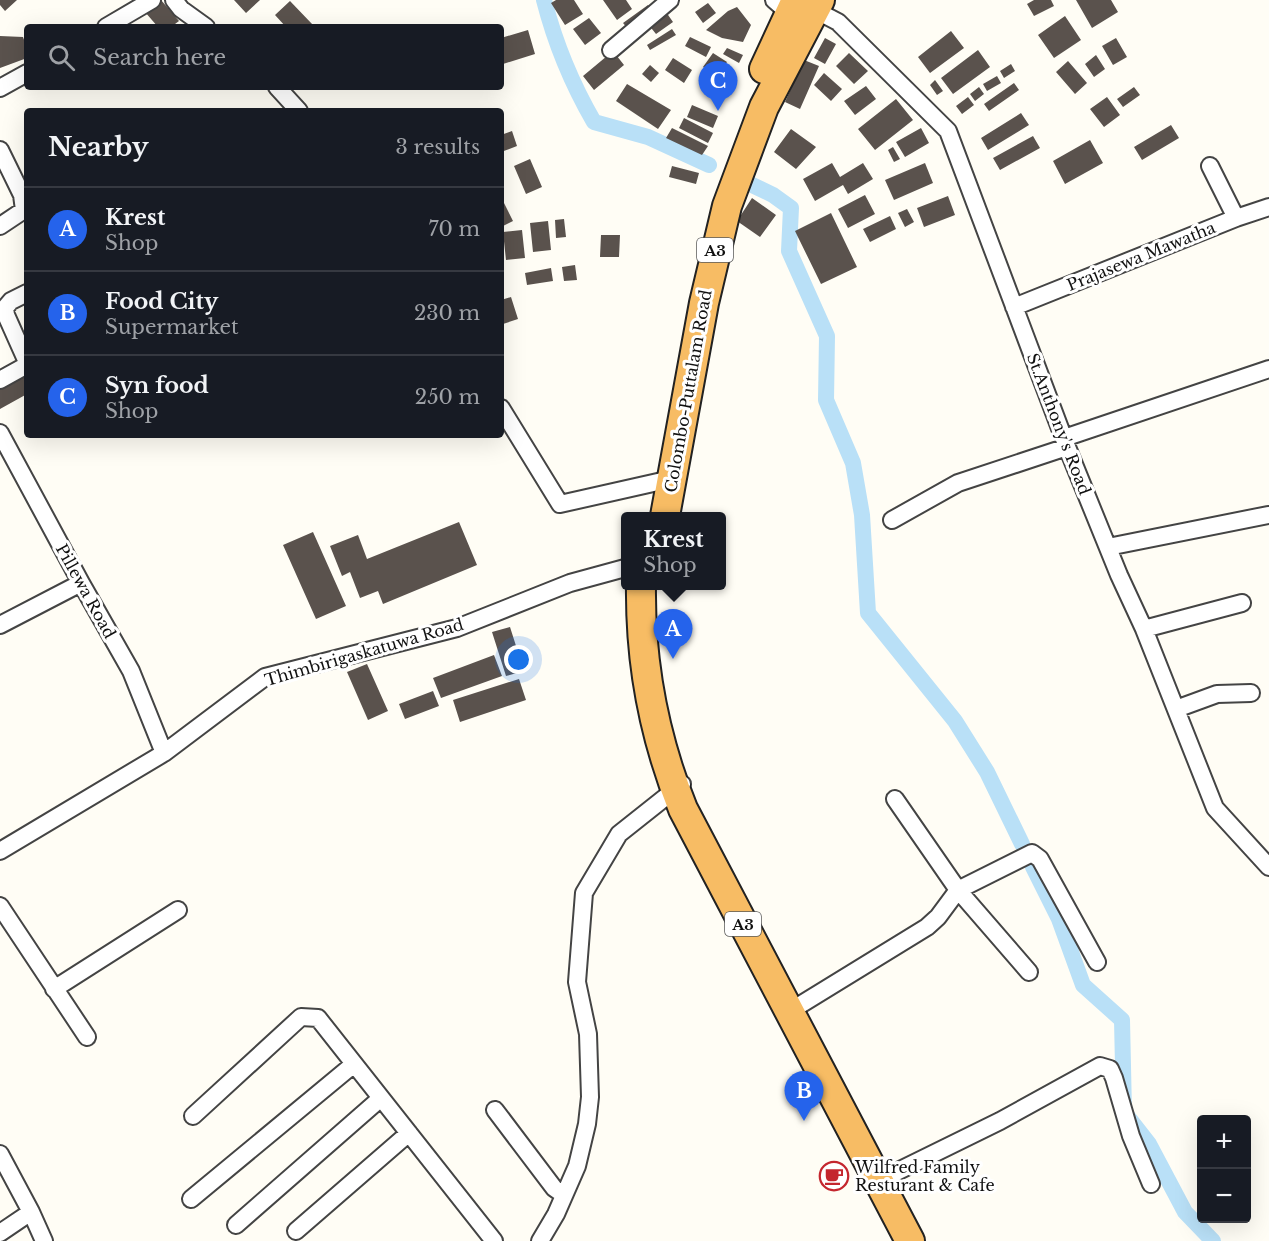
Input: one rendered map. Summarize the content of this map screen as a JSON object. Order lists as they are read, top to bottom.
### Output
{
  "streets": {
    "highway": ["A3", "Colombo-Puttalam Road"],
    "street": [
      "Prajasewa Mawatha",
      "St.Anthony's Road",
      "Pillewa Road",
      "Thimbirigaskatuwa Road"
    ]
  },
  "crossings": [
    ["Prajasewa Mawatha", "St.Anthony's Road"],
    ["Colombo-Puttalam Road", "St.Anthony's Road"],
    ["Pillewa Road", "Thimbirigaskatuwa Road"]
  ],
  "places": {
    "cafe": ["Wilfred Family Resturant & Cafe"]
  },
  "page": {
    "search": "Search here",
    "pins": ["C", "A", "B"],
    "heading": ["Nearby", "3 results"],
    "list": [
      {
        "mark": "A",
        "name": "Krest",
        "note": "Shop",
        "value": "70 m"
      },
      {
        "mark": "B",
        "name": "Food City",
        "note": "Supermarket",
        "value": "230 m"
      },
      {
        "mark": "C",
        "name": "Syn food",
        "note": "Shop",
        "value": "250 m"
      }
    ],
    "popup": ["Krest", "Shop"],
    "map_buttons": ["+", "−"]
  }
}
